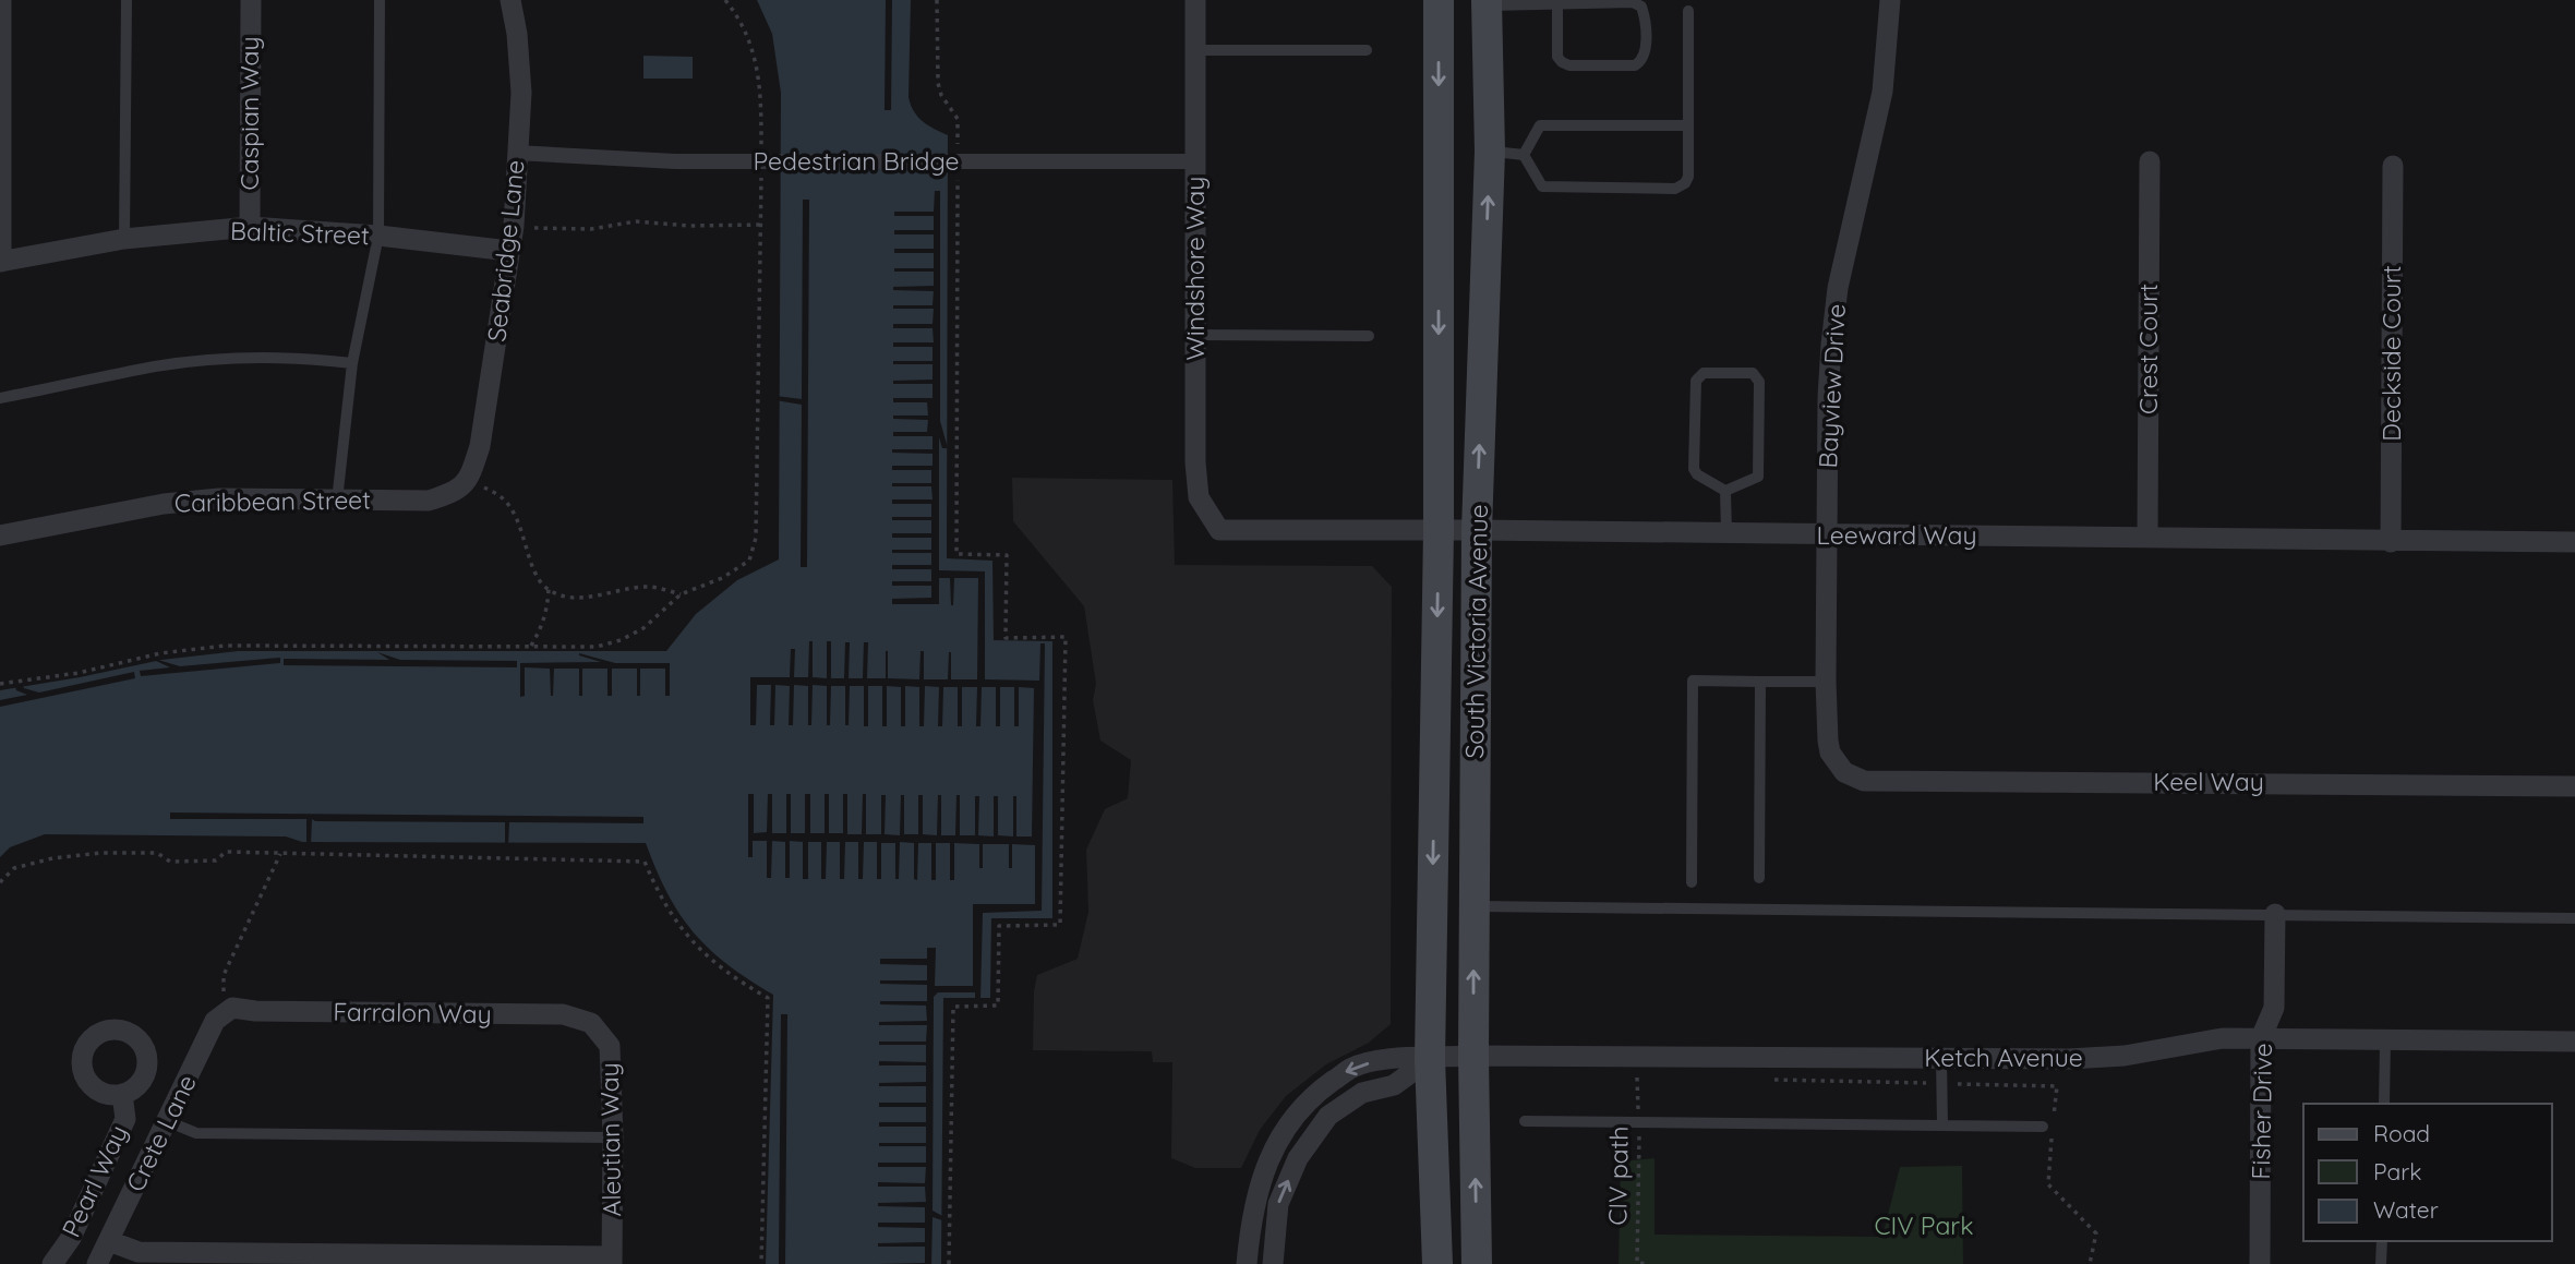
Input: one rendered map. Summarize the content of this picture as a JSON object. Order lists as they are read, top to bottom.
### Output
{
  "streets": {
    "main road": ["South Victoria Avenue"],
    "street": [
      "Caspian Way",
      "Pedestrian Bridge",
      "Baltic Street",
      "Seabridge Lane",
      "Windshore Way",
      "Crest Court",
      "Deckside Court",
      "Bayview Drive",
      "Caribbean Street",
      "Leeward Way",
      "Keel Way",
      "Farralon Way",
      "Ketch Avenue",
      "Fisher Drive",
      "Crete Lane",
      "Aleutian Way",
      "Pearl Way"
    ],
    "path": ["CIV path"]
  },
  "crossings": [
    ["Caspian Way", "Baltic Street"],
    ["Pedestrian Bridge", "Seabridge Lane"],
    ["Pedestrian Bridge", "Windshore Way"],
    ["Baltic Street", "Seabridge Lane"],
    ["Seabridge Lane", "Caribbean Street"],
    ["Windshore Way", "Leeward Way"],
    ["Crest Court", "Leeward Way"],
    ["Deckside Court", "Leeward Way"],
    ["Bayview Drive", "Leeward Way"],
    ["Bayview Drive", "Keel Way"],
    ["Leeward Way", "South Victoria Avenue"],
    ["South Victoria Avenue", "Ketch Avenue"],
    ["Farralon Way", "Crete Lane"],
    ["Farralon Way", "Aleutian Way"],
    ["Ketch Avenue", "Fisher Drive"]
  ],
  "parks": ["CIV Park"],
  "legend": ["Road", "Park", "Water"]
}
